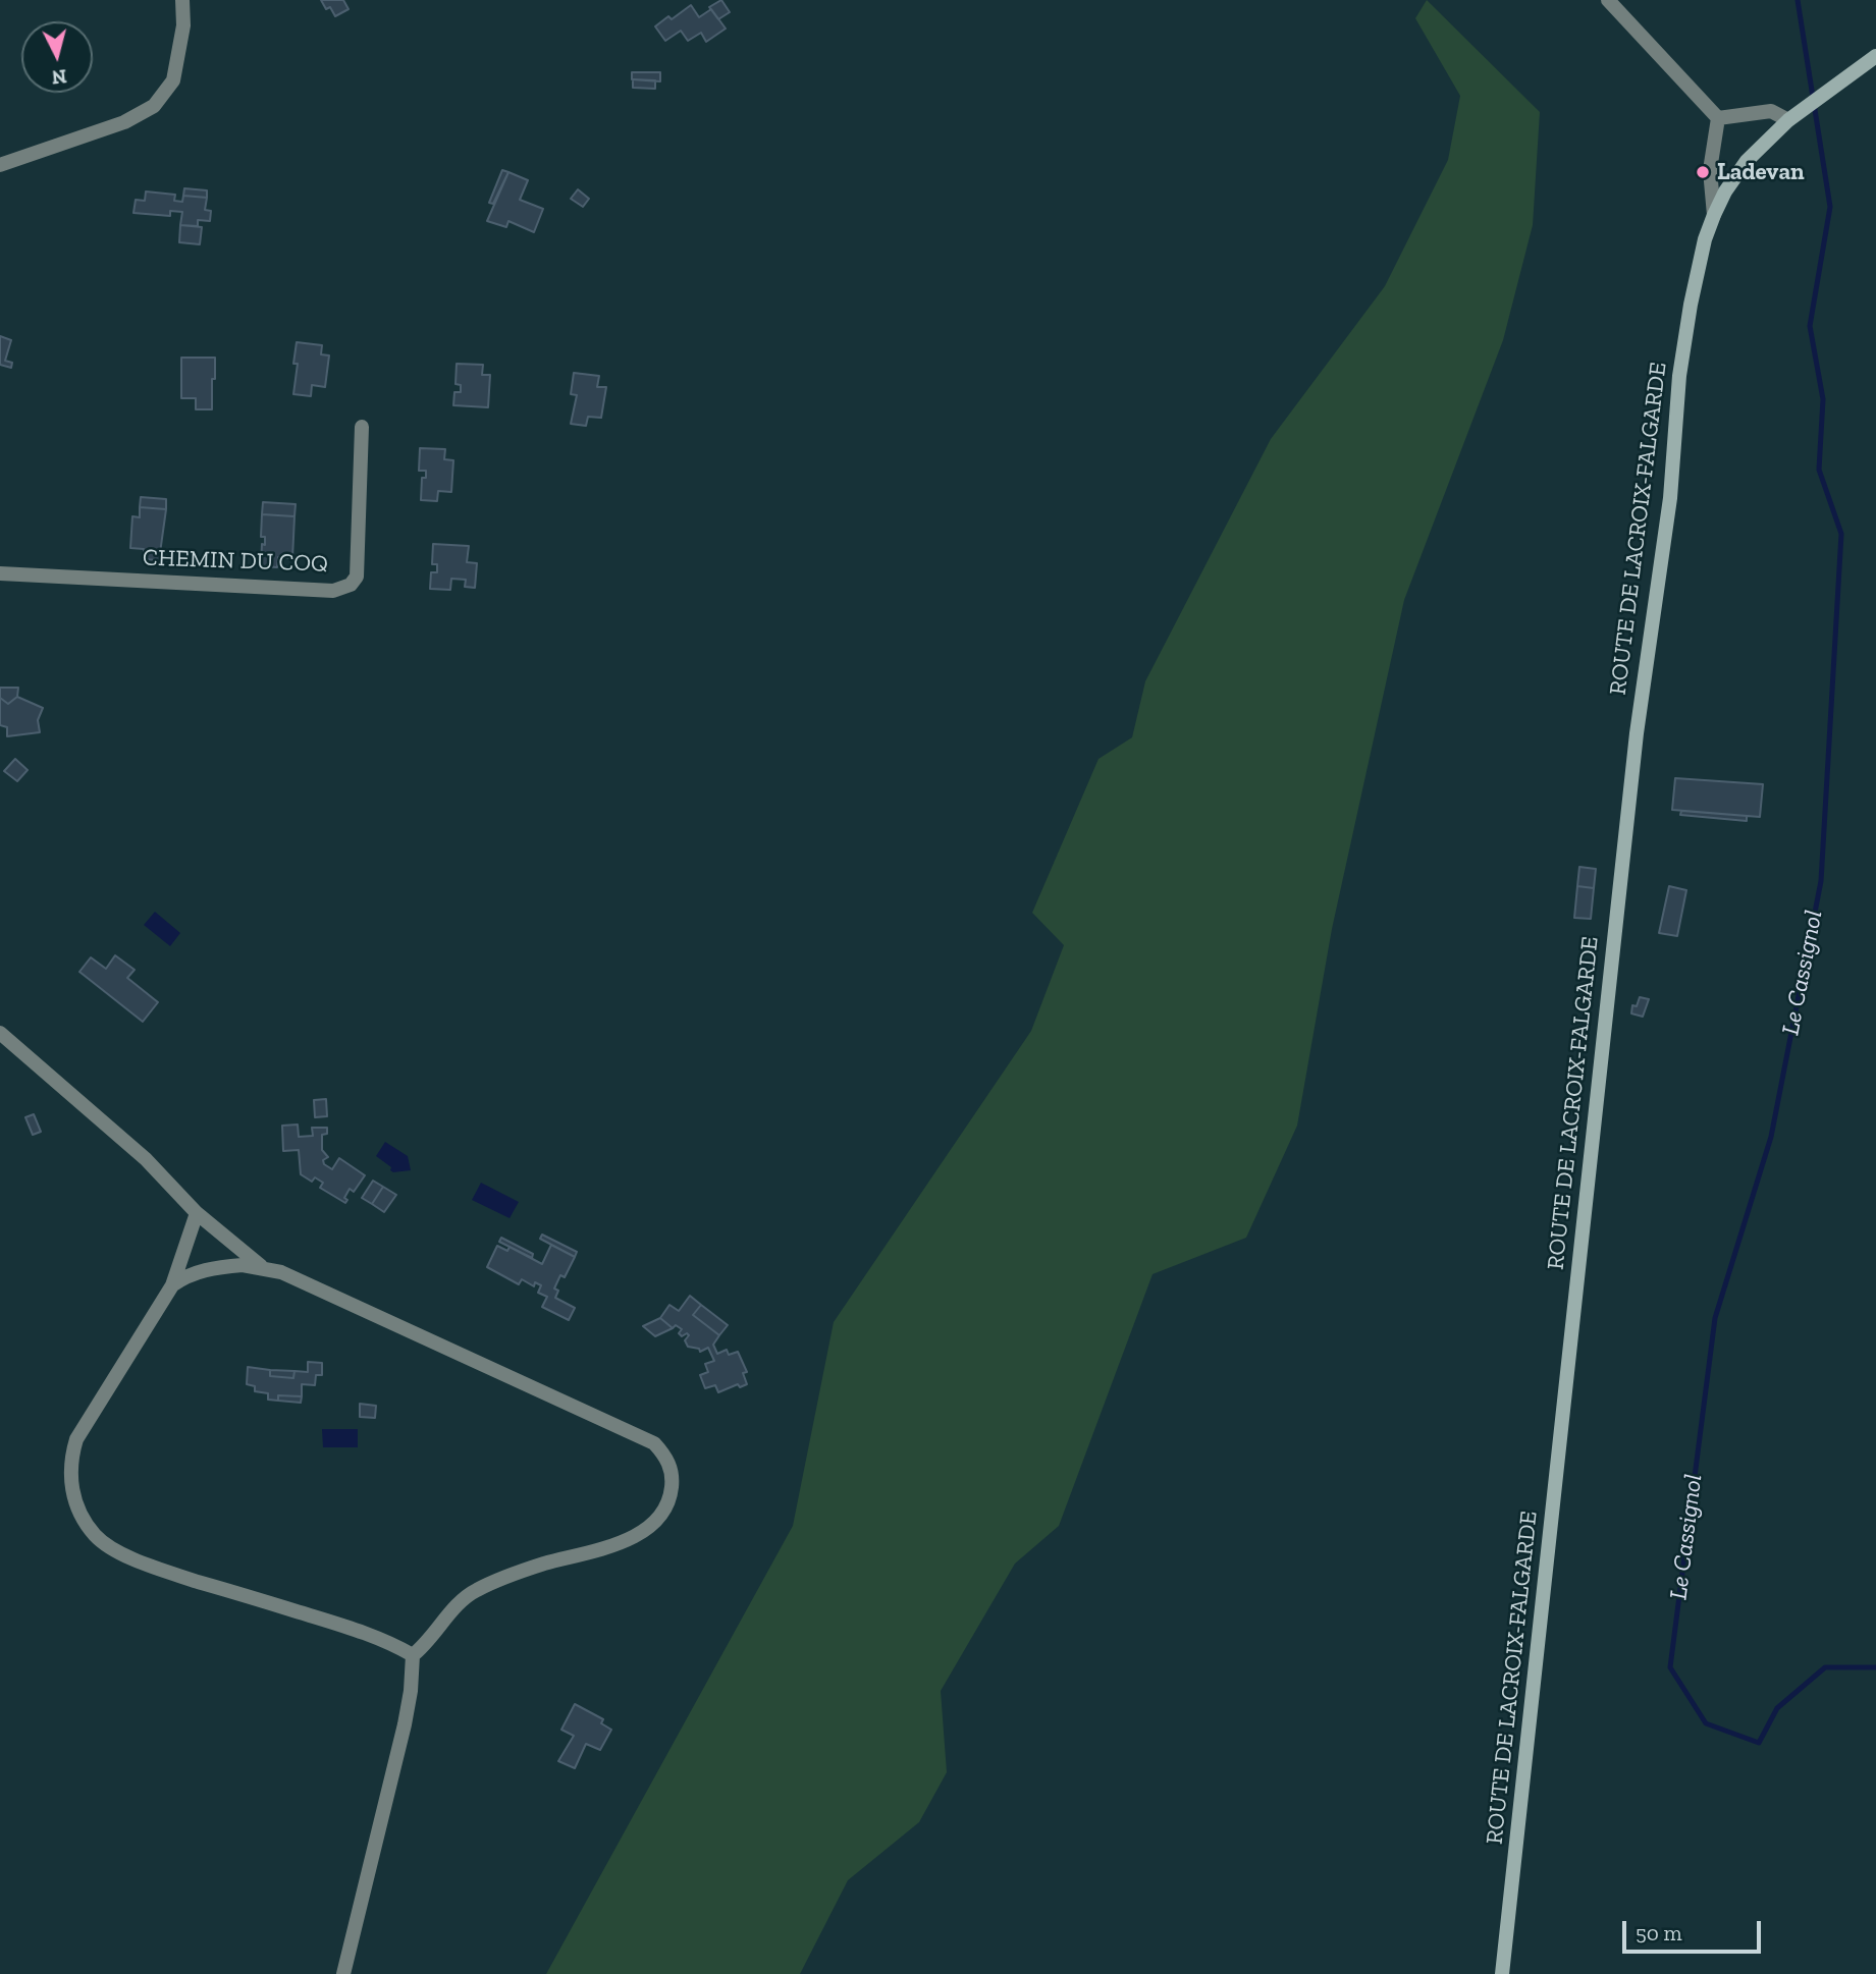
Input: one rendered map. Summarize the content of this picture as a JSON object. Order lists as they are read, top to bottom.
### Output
{
  "streets": {
    "main road": ["ROUTE DE LACROIX-FALGARDE"],
    "street": ["CHEMIN DU COQ"]
  },
  "water": ["Le Cassignol"],
  "places": ["Ladevan"],
  "scale_bar": "50 m",
  "north": "bottom"
}
